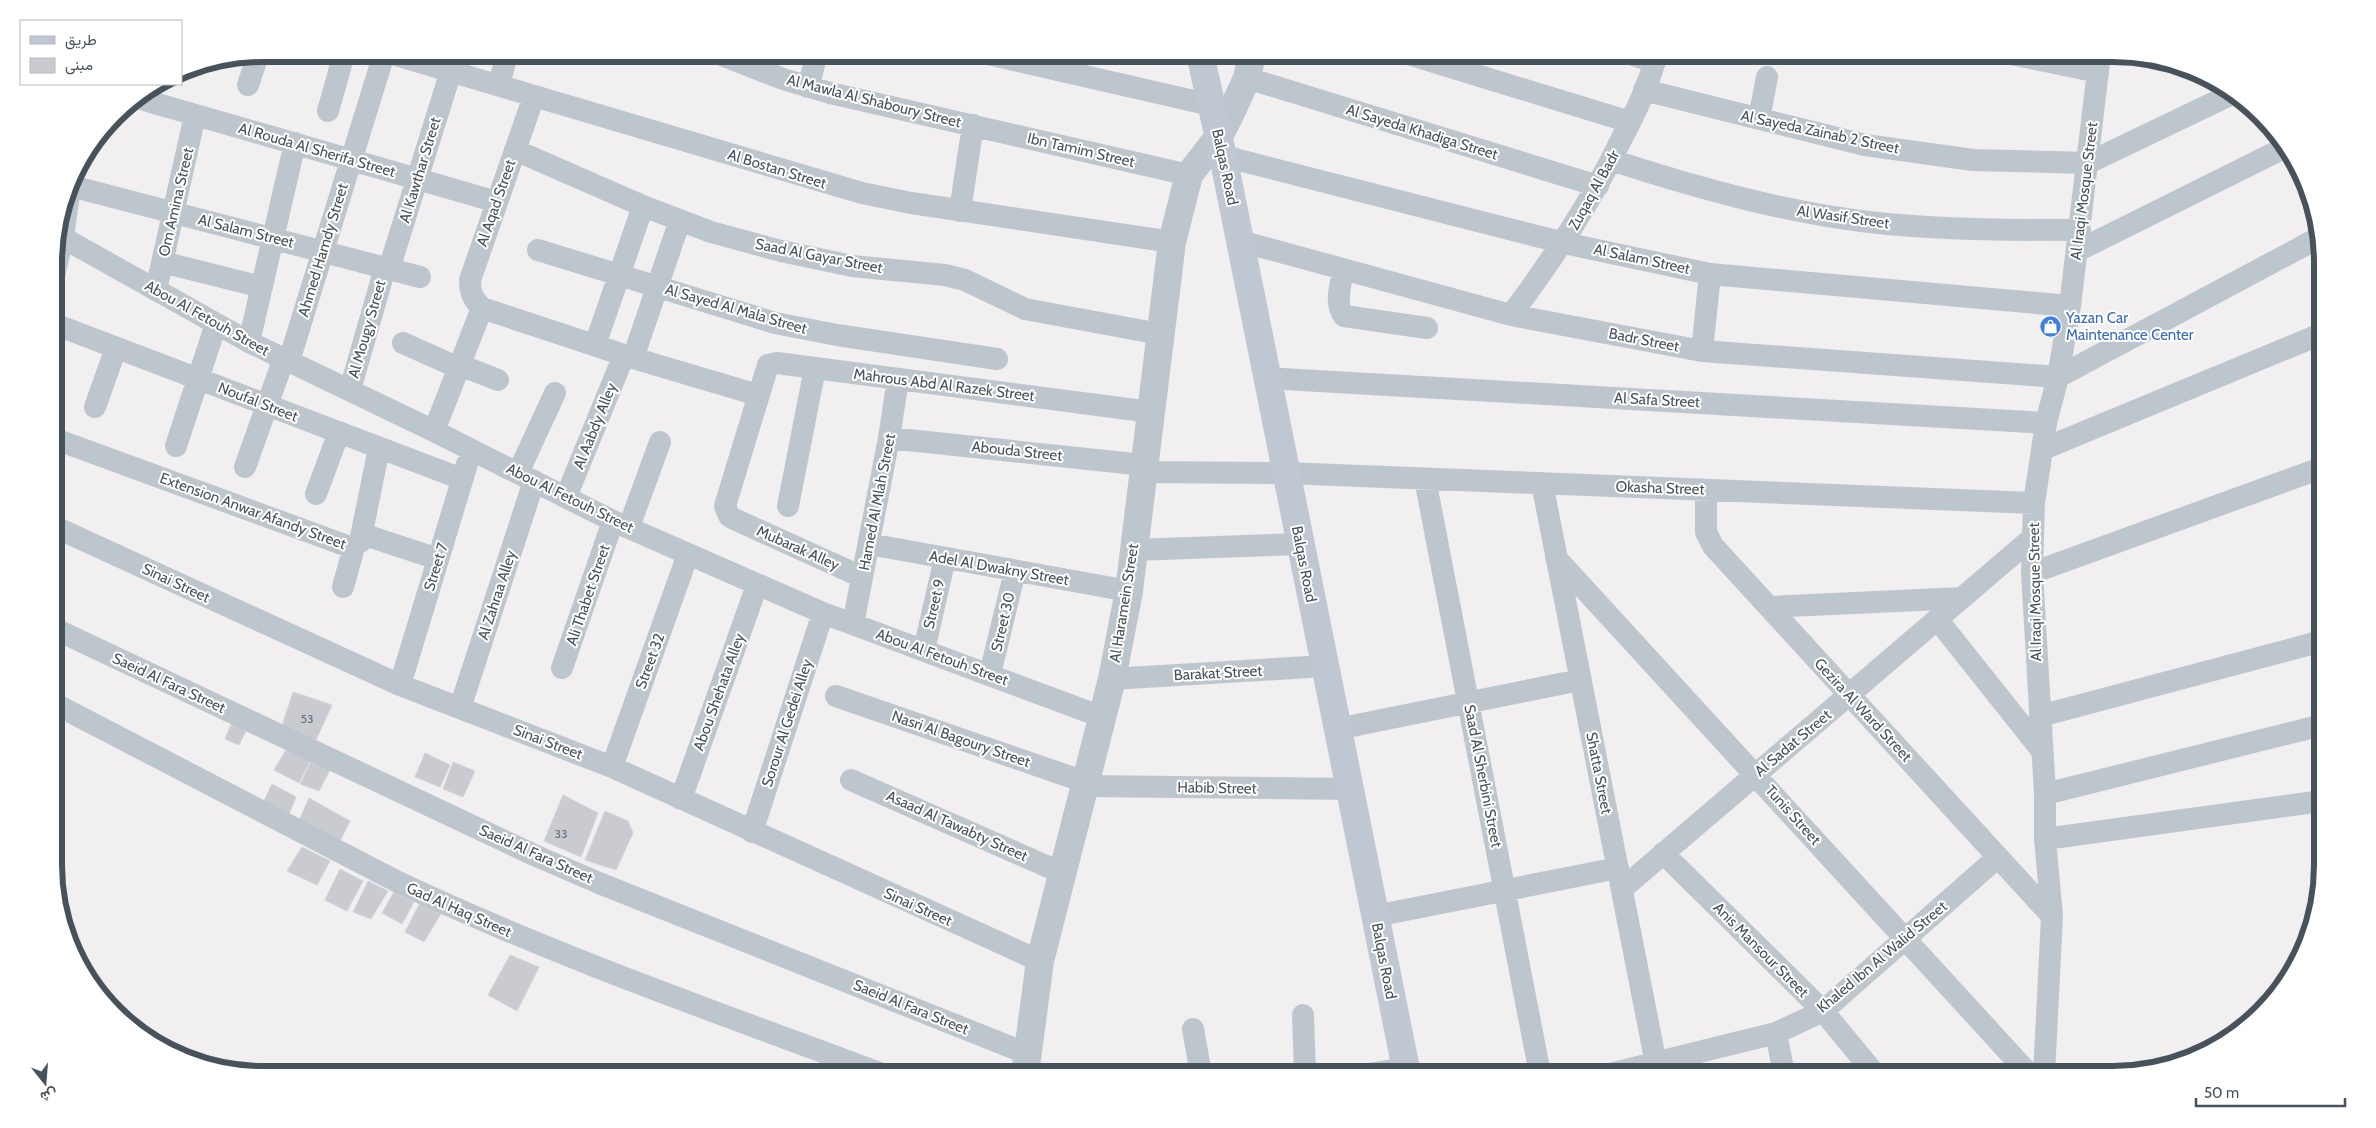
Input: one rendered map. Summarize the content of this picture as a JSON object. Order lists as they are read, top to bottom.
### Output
{
  "streets": {
    "main road": ["Balqas Road"],
    "street": [
      "Al Mawla Al Shaboury Street",
      "Al Sayeda Khadiga Street",
      "Al Sayeda Zainab 2 Street",
      "Al Rouda Al Sherifa Street",
      "Ibn Tamim Street",
      "Al Bostan Street",
      "Al Kawthar Street",
      "Zuqaq Al Badr",
      "Al Iraqi Mosque Street",
      "Om Amina Street",
      "Al Aqad Street",
      "Al Wasif Street",
      "Al Salam Street",
      "Ahmed Hamdy Street",
      "Saad Al Gayar Street",
      "Al Sayed Al Mala Street",
      "Abou Al Fetouh Street",
      "Al Mougy Street",
      "Badr Street",
      "Mahrous Abd Al Razek Street",
      "Al Safa Street",
      "Noufal Street",
      "Al Aabdy Alley",
      "Abouda Street",
      "Okasha Street",
      "Hamed Al Mlah Street",
      "Extension Anwar Afandy Street",
      "Mubarak Alley",
      "Street 7",
      "Adel Al Dwakny Street",
      "Sinai Street",
      "Al Zahraa Alley",
      "Ali Thabet Street",
      "Al Haramein Street",
      "Street 9",
      "Street 30",
      "Street 32",
      "Barakat Street",
      "Saeid Al Fara Street",
      "Abou Shehata Alley",
      "Gezira Al Ward Street",
      "Sorour Al Gedei Alley",
      "Nasri Al Bagoury Street",
      "Al Sadat Street",
      "Shatta Street",
      "Saad Al Sherbini Street",
      "Habib Street",
      "Tunis Street",
      "Asaad Al Tawabty Street",
      "Gad Al Haq Street",
      "Anis Mansour Street",
      "Khaled Ibn Al Walid Street"
    ]
  },
  "crossings": [
    ["Al Mawla Al Shaboury Street", "Ibn Tamim Street"],
    ["Al Sayeda Khadiga Street", "Zuqaq Al Badr"],
    ["Al Sayeda Khadiga Street", "Al Haramein Street"],
    ["Al Sayeda Zainab 2 Street", "Zuqaq Al Badr"],
    ["Al Sayeda Zainab 2 Street", "Al Iraqi Mosque Street"],
    ["Al Rouda Al Sherifa Street", "Al Kawthar Street"],
    ["Al Rouda Al Sherifa Street", "Om Amina Street"],
    ["Al Rouda Al Sherifa Street", "Al Aqad Street"],
    ["Al Rouda Al Sherifa Street", "Ahmed Hamdy Street"],
    ["Ibn Tamim Street", "Al Haramein Street"],
    ["Balqas Road", "Al Salam Street"],
    ["Balqas Road", "Badr Street"],
    ["Balqas Road", "Al Safa Street"],
    ["Balqas Road", "Abouda Street"],
    ["Balqas Road", "Okasha Street"],
    ["Balqas Road", "Al Haramein Street"],
    ["Balqas Road", "Barakat Street"],
    ["Balqas Road", "Al Sadat Street"],
    ["Balqas Road", "Habib Street"],
    ["Al Bostan Street", "Al Kawthar Street"],
    ["Al Bostan Street", "Al Aqad Street"],
    ["Al Bostan Street", "Al Haramein Street"],
    ["Al Kawthar Street", "Al Salam Street"],
    ["Al Kawthar Street", "Al Mougy Street"],
    ["Zuqaq Al Badr", "Al Wasif Street"],
    ["Zuqaq Al Badr", "Al Salam Street"],
    ["Zuqaq Al Badr", "Badr Street"],
    ["Al Iraqi Mosque Street", "Al Wasif Street"],
    ["Al Iraqi Mosque Street", "Al Salam Street"],
    ["Al Iraqi Mosque Street", "Badr Street"],
    ["Al Iraqi Mosque Street", "Al Safa Street"],
    ["Al Iraqi Mosque Street", "Okasha Street"],
    ["Al Iraqi Mosque Street", "Gezira Al Ward Street"],
    ["Al Iraqi Mosque Street", "Al Sadat Street"],
    ["Om Amina Street", "Al Salam Street"],
    ["Om Amina Street", "Abou Al Fetouh Street"],
    ["Al Aqad Street", "Saad Al Gayar Street"],
    ["Al Salam Street", "Ahmed Hamdy Street"],
    ["Al Salam Street", "Al Mougy Street"],
    ["Al Salam Street", "Al Haramein Street"],
    ["Ahmed Hamdy Street", "Abou Al Fetouh Street"],
    ["Ahmed Hamdy Street", "Noufal Street"],
    ["Saad Al Gayar Street", "Al Aabdy Alley"],
    ["Saad Al Gayar Street", "Al Haramein Street"],
    ["Al Sayed Al Mala Street", "Al Aabdy Alley"],
    ["Abou Al Fetouh Street", "Al Mougy Street"],
    ["Abou Al Fetouh Street", "Al Aabdy Alley"],
    ["Abou Al Fetouh Street", "Hamed Al Mlah Street"],
    ["Abou Al Fetouh Street", "Street 7"],
    ["Abou Al Fetouh Street", "Al Zahraa Alley"],
    ["Abou Al Fetouh Street", "Ali Thabet Street"],
    ["Abou Al Fetouh Street", "Al Haramein Street"],
    ["Abou Al Fetouh Street", "Street 9"],
    ["Abou Al Fetouh Street", "Street 30"],
    ["Abou Al Fetouh Street", "Street 32"],
    ["Abou Al Fetouh Street", "Abou Shehata Alley"],
    ["Abou Al Fetouh Street", "Sorour Al Gedei Alley"],
    ["Mahrous Abd Al Razek Street", "Hamed Al Mlah Street"],
    ["Mahrous Abd Al Razek Street", "Mubarak Alley"],
    ["Mahrous Abd Al Razek Street", "Al Haramein Street"],
    ["Noufal Street", "Extension Anwar Afandy Street"],
    ["Noufal Street", "Street 7"],
    ["Abouda Street", "Okasha Street"],
    ["Abouda Street", "Hamed Al Mlah Street"],
    ["Abouda Street", "Al Haramein Street"],
    ["Okasha Street", "Gezira Al Ward Street"],
    ["Okasha Street", "Shatta Street"],
    ["Okasha Street", "Saad Al Sherbini Street"],
    ["Hamed Al Mlah Street", "Mubarak Alley"],
    ["Hamed Al Mlah Street", "Adel Al Dwakny Street"],
    ["Street 7", "Sinai Street"],
    ["Adel Al Dwakny Street", "Al Haramein Street"],
    ["Adel Al Dwakny Street", "Street 9"],
    ["Adel Al Dwakny Street", "Street 30"],
    ["Sinai Street", "Al Zahraa Alley"],
    ["Sinai Street", "Al Haramein Street"],
    ["Sinai Street", "Street 32"],
    ["Sinai Street", "Abou Shehata Alley"],
    ["Sinai Street", "Sorour Al Gedei Alley"],
    ["Al Haramein Street", "Barakat Street"],
    ["Al Haramein Street", "Saeid Al Fara Street"],
    ["Al Haramein Street", "Nasri Al Bagoury Street"],
    ["Al Haramein Street", "Habib Street"],
    ["Al Haramein Street", "Asaad Al Tawabty Street"],
    ["Gezira Al Ward Street", "Al Sadat Street"],
    ["Gezira Al Ward Street", "Khaled Ibn Al Walid Street"],
    ["Nasri Al Bagoury Street", "Habib Street"],
    ["Al Sadat Street", "Shatta Street"],
    ["Al Sadat Street", "Saad Al Sherbini Street"],
    ["Al Sadat Street", "Tunis Street"],
    ["Al Sadat Street", "Anis Mansour Street"],
    ["Shatta Street", "Tunis Street"],
    ["Tunis Street", "Khaled Ibn Al Walid Street"],
    ["Anis Mansour Street", "Khaled Ibn Al Walid Street"]
  ],
  "places": {
    "shop": ["Yazan Car Maintenance Center"]
  },
  "house_numbers": ["53", "33"],
  "legend": ["طريق", "مبنى"],
  "scale_bar": "50 m",
  "north": "bottom"
}
